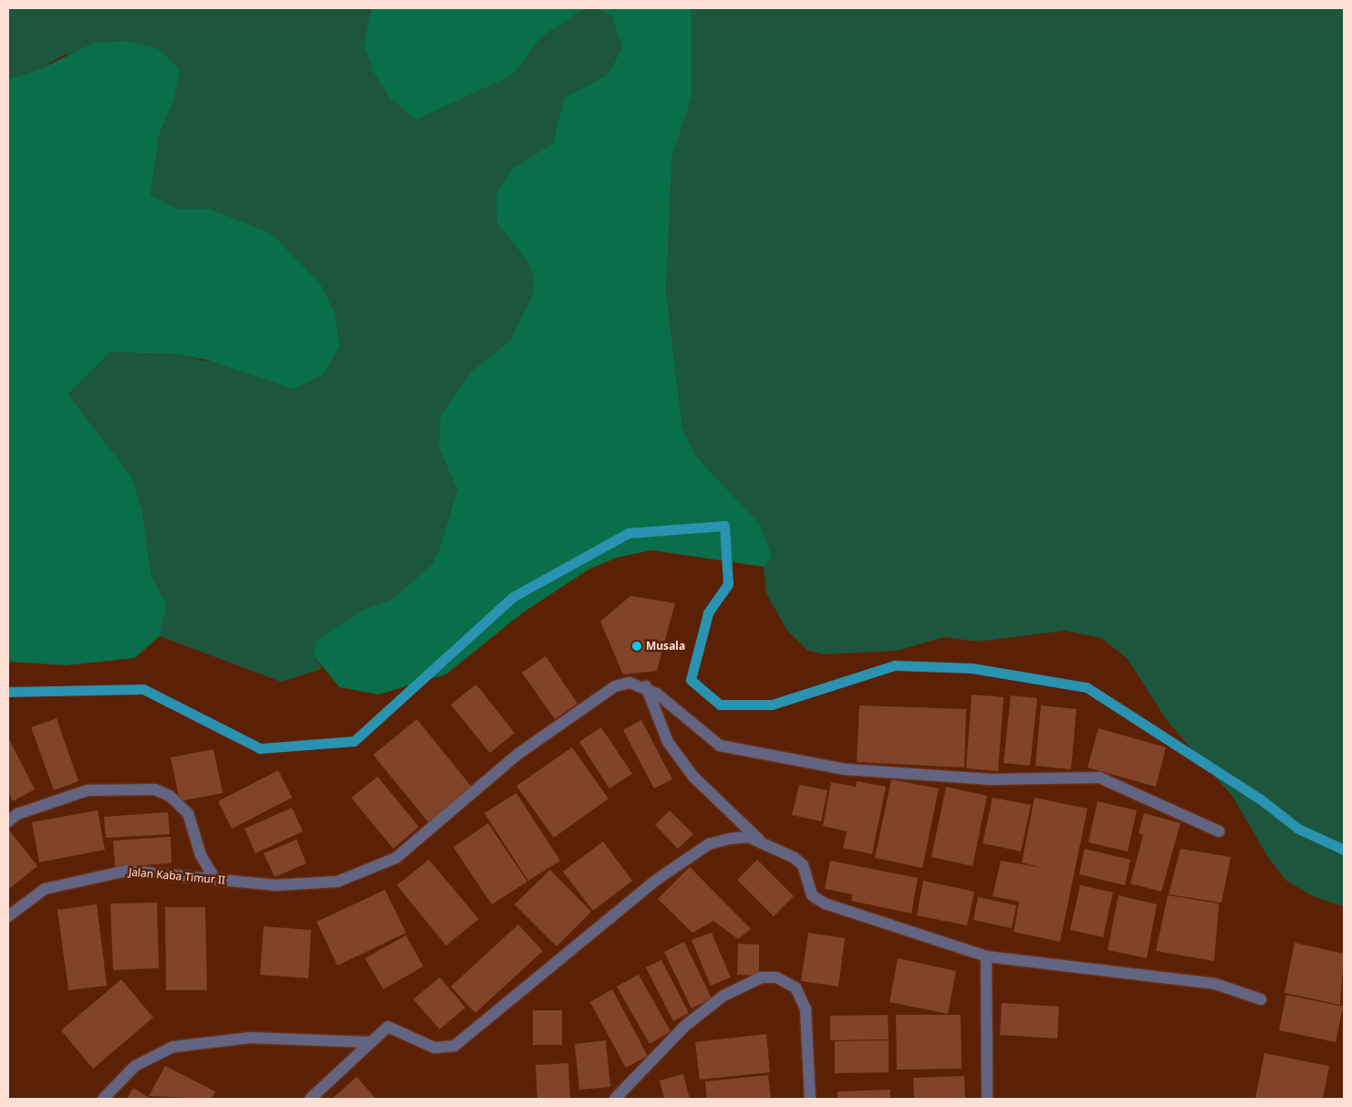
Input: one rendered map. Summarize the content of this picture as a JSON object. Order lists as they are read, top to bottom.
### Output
{
  "streets": {
    "street": ["Jalan Kaba Timur II"]
  },
  "places": ["Musala"]
}
